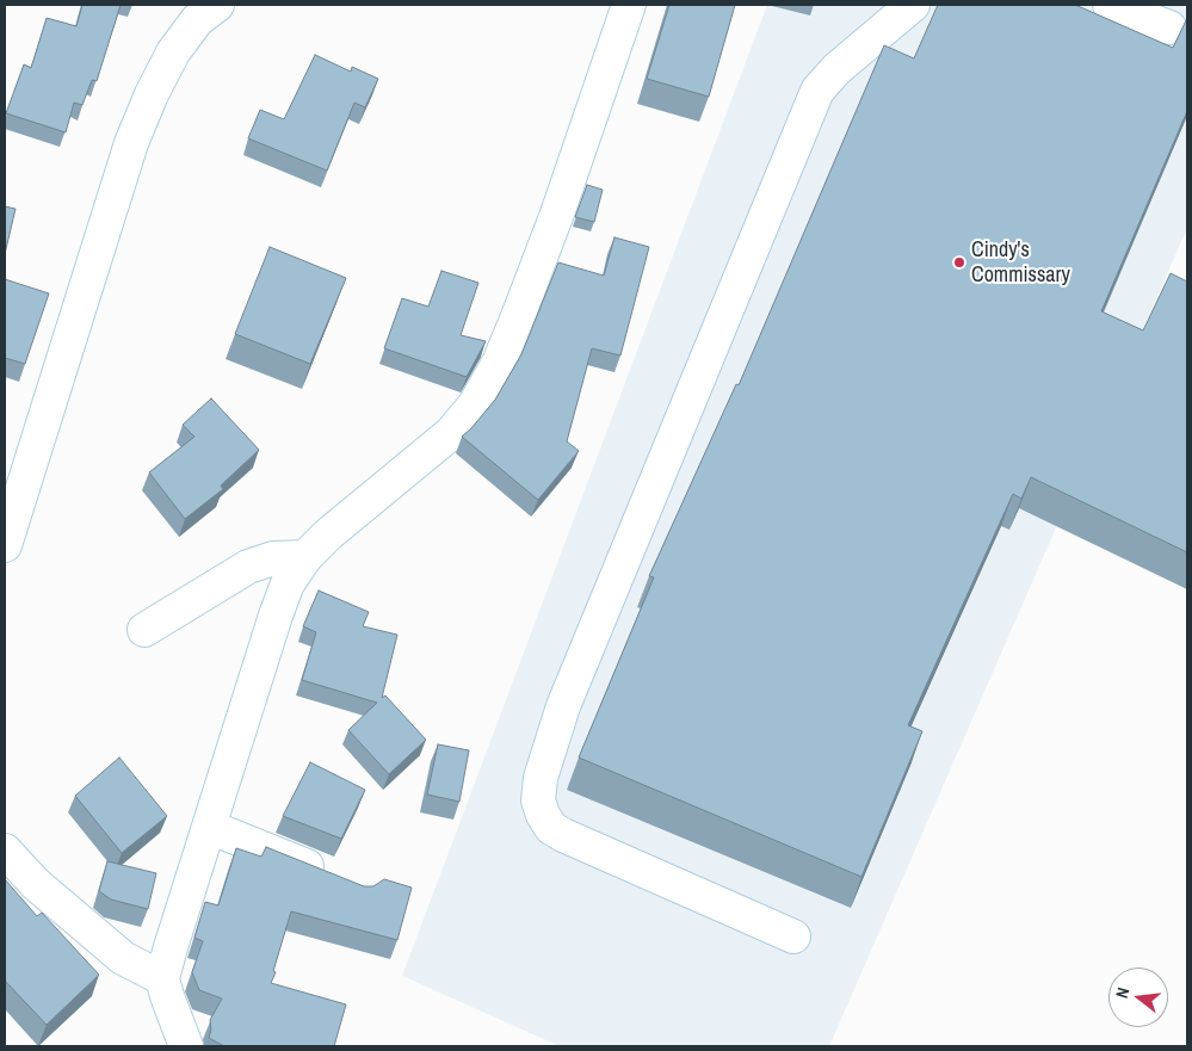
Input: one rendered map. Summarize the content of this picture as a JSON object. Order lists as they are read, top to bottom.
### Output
{
  "places": ["Cindy's Commissary"],
  "north": "left"
}
